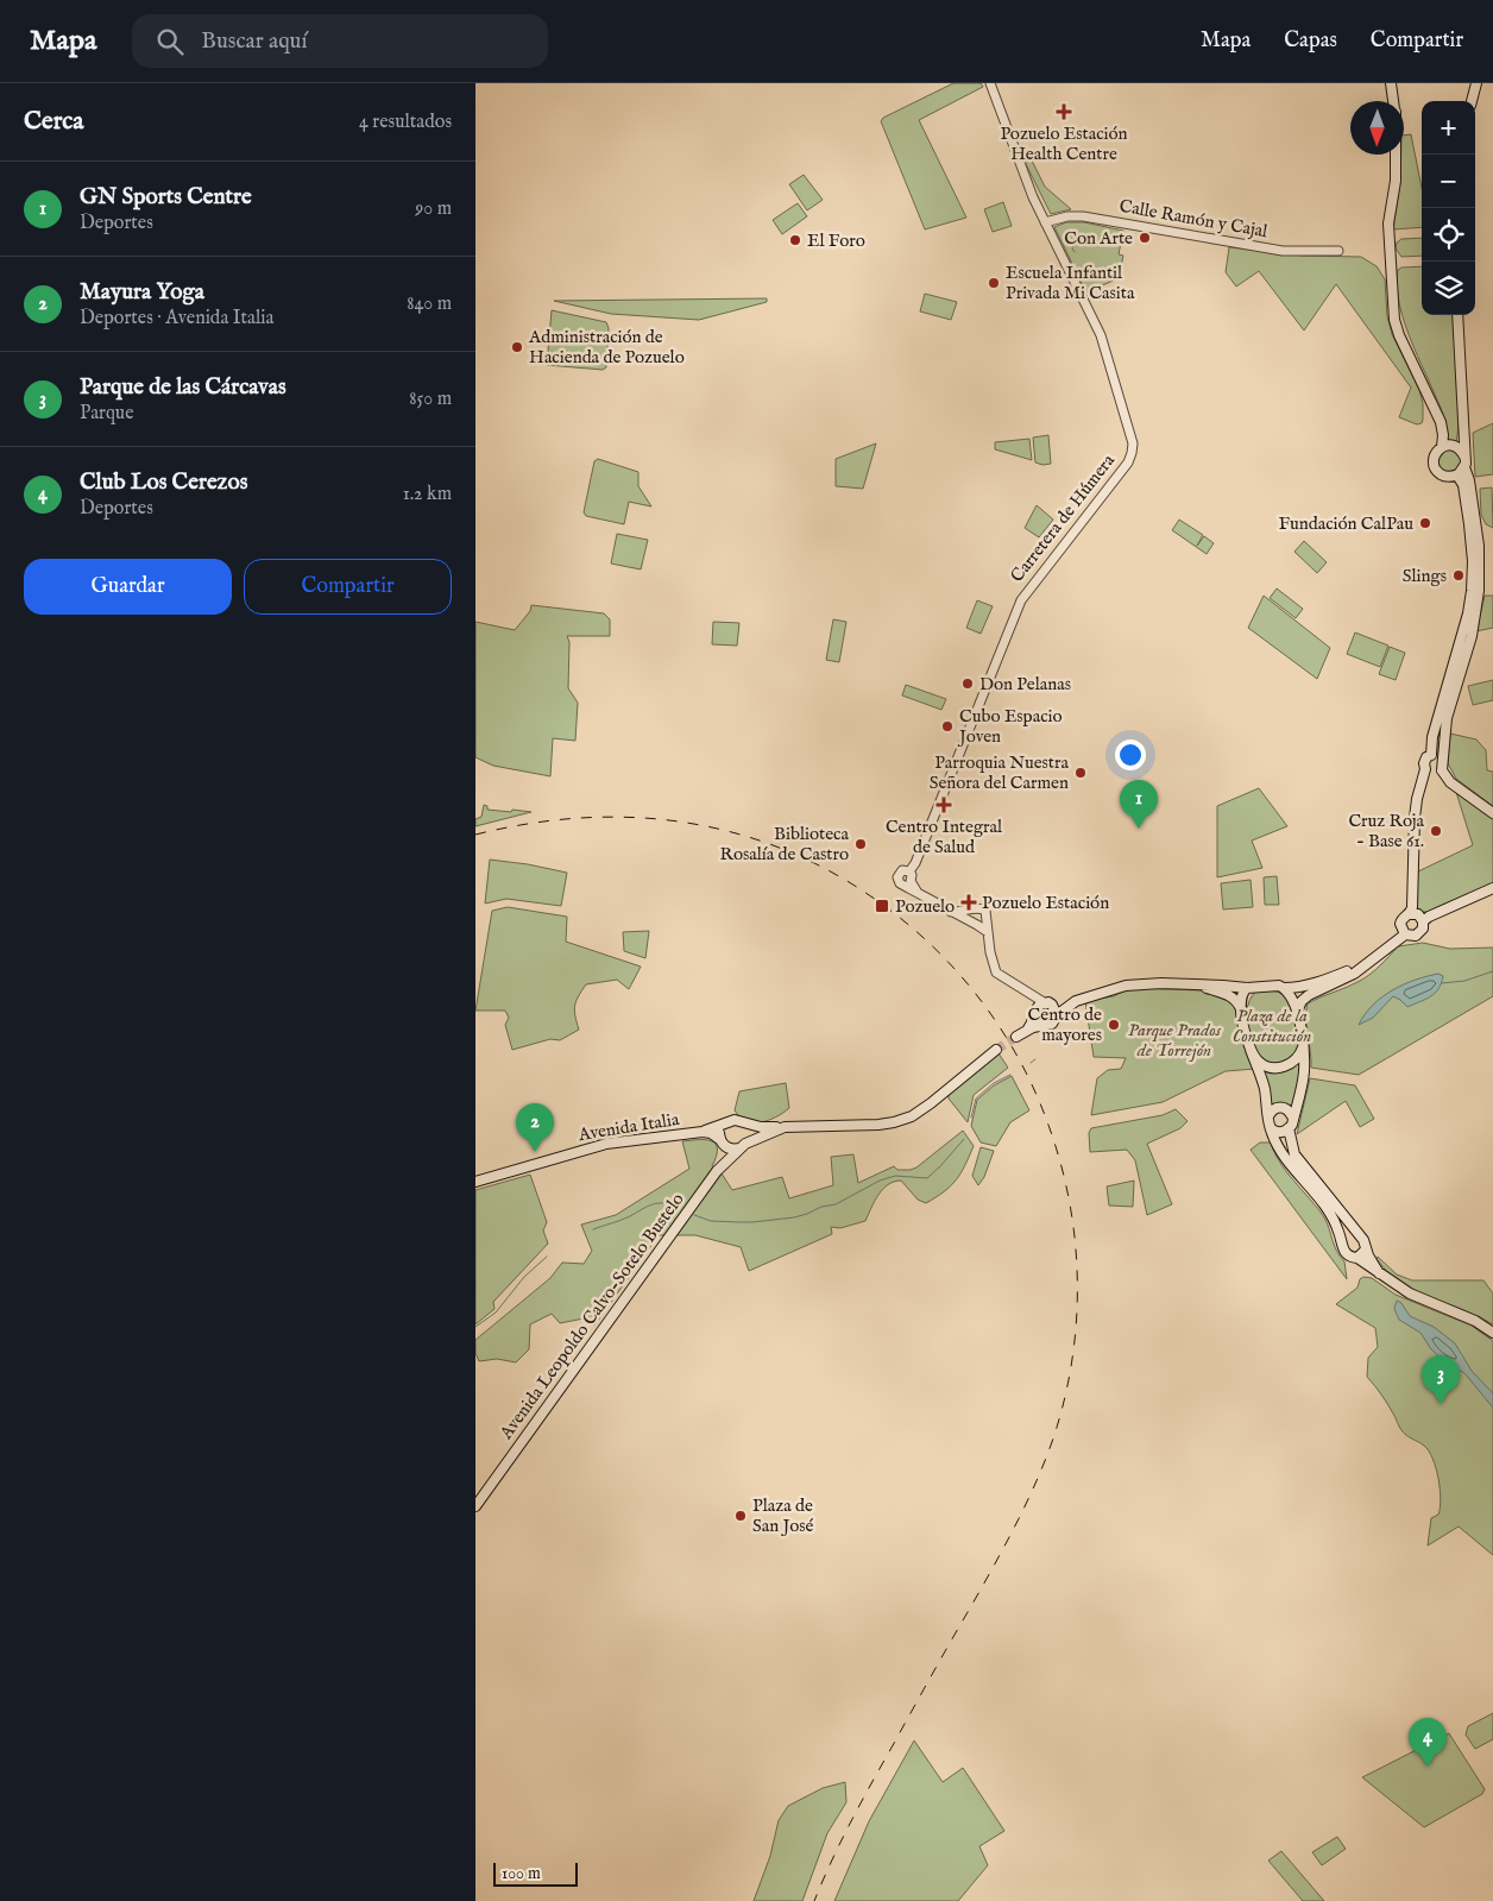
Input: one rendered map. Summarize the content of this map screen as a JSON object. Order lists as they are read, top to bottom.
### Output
{
  "streets": {
    "main road": ["Avenida Italia", "Avenida Leopoldo Calvo-Sotelo Bustelo"],
    "street": ["Calle Ramón y Cajal", "Carretera de Húmera"]
  },
  "crossings": [
    ["Calle Ramón y Cajal", "Carretera de Húmera"],
    ["Avenida Italia", "Avenida Leopoldo Calvo-Sotelo Bustelo"]
  ],
  "parks": ["Plaza de la Constitución", "Parque Prados de Torrejón"],
  "places": {
    "health": ["Pozuelo Estación Health Centre", "Centro Integral de Salud", "Pozuelo Estación"],
    "other": [
      "Con Arte",
      "El Foro",
      "Escuela Infantil Privada Mi Casita",
      "Administración de Hacienda de Pozuelo",
      "Fundación CalPau",
      "Slings",
      "Don Pelanas",
      "Cubo Espacio Joven",
      "Parroquia Nuestra Señora del Carmen",
      "Cruz Roja - Base 61.",
      "Biblioteca Rosalía de Castro",
      "Centro de mayores",
      "Plaza de San José"
    ],
    "transit": ["Pozuelo"]
  },
  "scale_bar": "100 m",
  "north": "bottom",
  "page": {
    "header": "Mapa",
    "search": "Buscar aquí",
    "nav": ["Mapa", "Capas", "Compartir"],
    "heading": ["Cerca", "4 resultados"],
    "map_buttons": ["+", "−"],
    "list": [
      {
        "mark": "1",
        "name": "GN Sports Centre",
        "note": "Deportes",
        "value": "90 m"
      },
      {
        "mark": "2",
        "name": "Mayura Yoga",
        "note": "Deportes · Avenida Italia",
        "value": "840 m"
      },
      {
        "mark": "3",
        "name": "Parque de las Cárcavas",
        "note": "Parque",
        "value": "850 m"
      },
      {
        "mark": "4",
        "name": "Club Los Cerezos",
        "note": "Deportes",
        "value": "1.2 km"
      }
    ],
    "buttons": ["Guardar", "Compartir"],
    "pins": [
      "1",
      "2",
      "3",
      "4"
    ],
    "scale": "100 m"
  }
}
